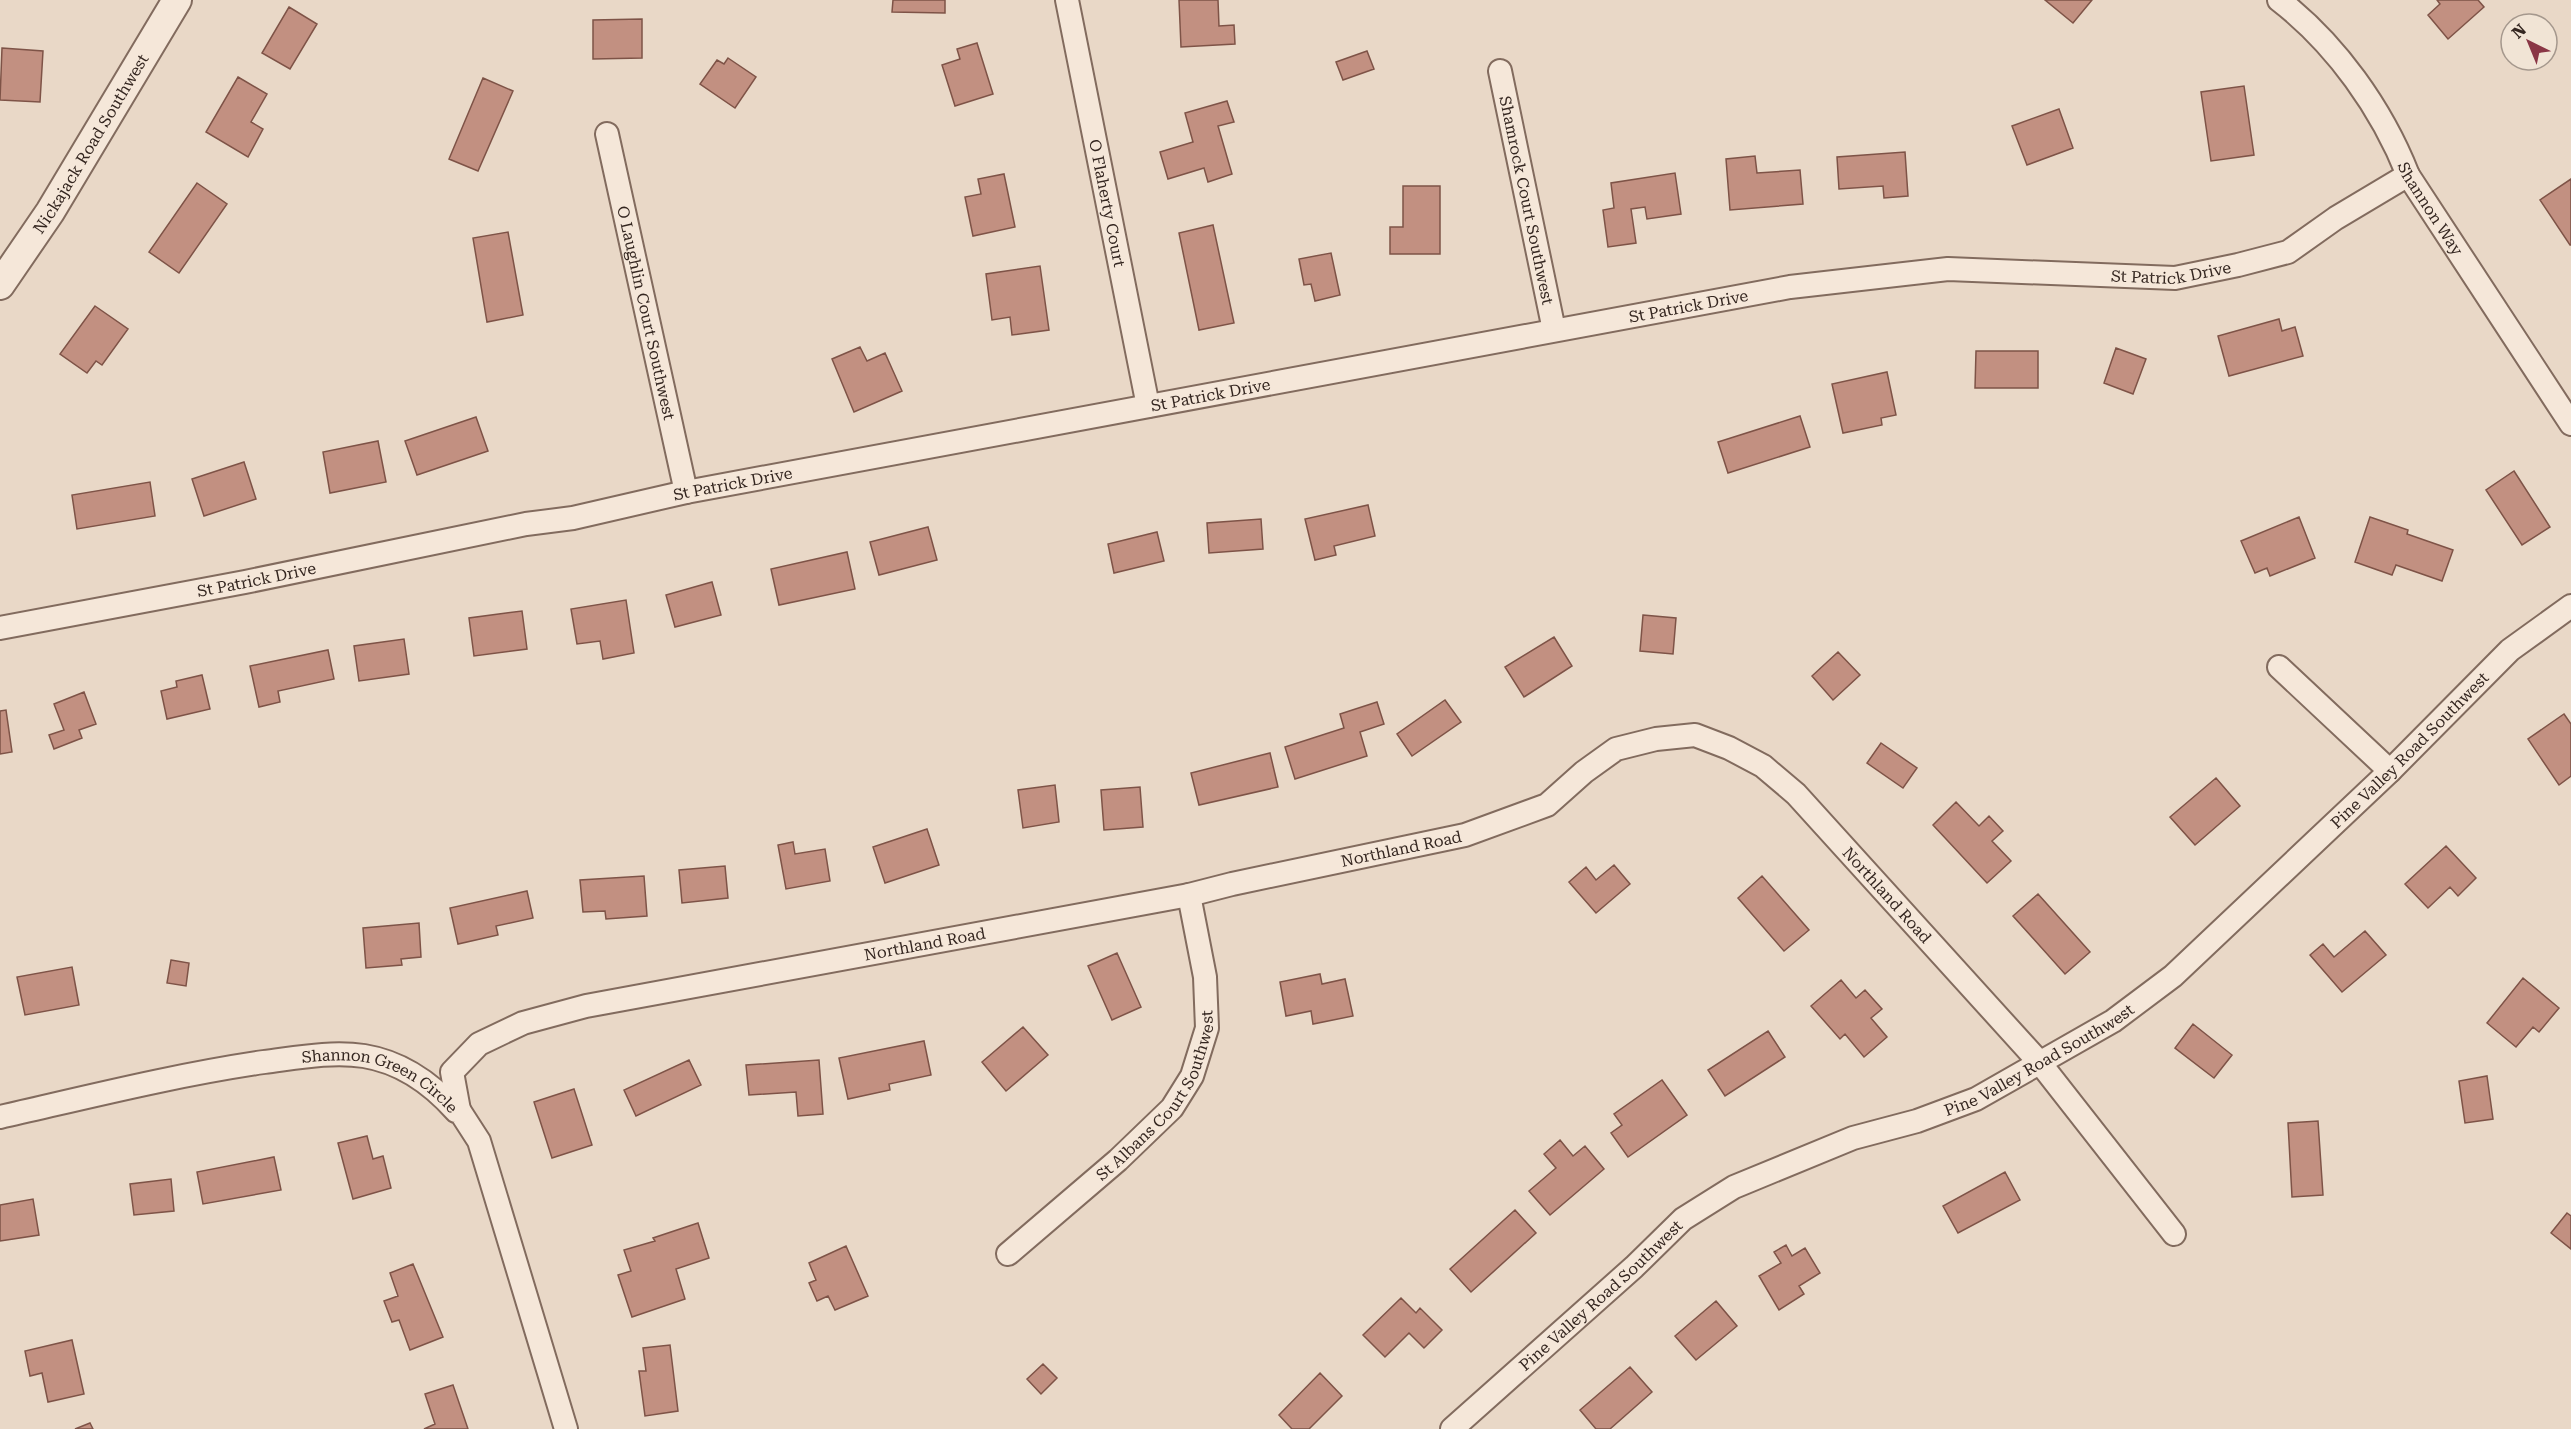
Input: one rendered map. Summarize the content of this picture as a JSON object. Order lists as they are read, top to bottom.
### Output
{
  "streets": {
    "street": [
      "Nickajack Road Southwest",
      "Shamrock Court Southwest",
      "O Flaherty Court",
      "Shannon Way",
      "St Patrick Drive",
      "O Laughlin Court Southwest",
      "Pine Valley Road Southwest",
      "Northland Road",
      "Shannon Green Circle",
      "St Albans Court Southwest"
    ]
  },
  "crossings": [
    ["Shamrock Court Southwest", "St Patrick Drive"],
    ["O Flaherty Court", "St Patrick Drive"],
    ["Shannon Way", "St Patrick Drive"],
    ["St Patrick Drive", "O Laughlin Court Southwest"],
    ["Pine Valley Road Southwest", "Northland Road"],
    ["Northland Road", "Shannon Green Circle"],
    ["Northland Road", "St Albans Court Southwest"]
  ],
  "north": "top left"
}
